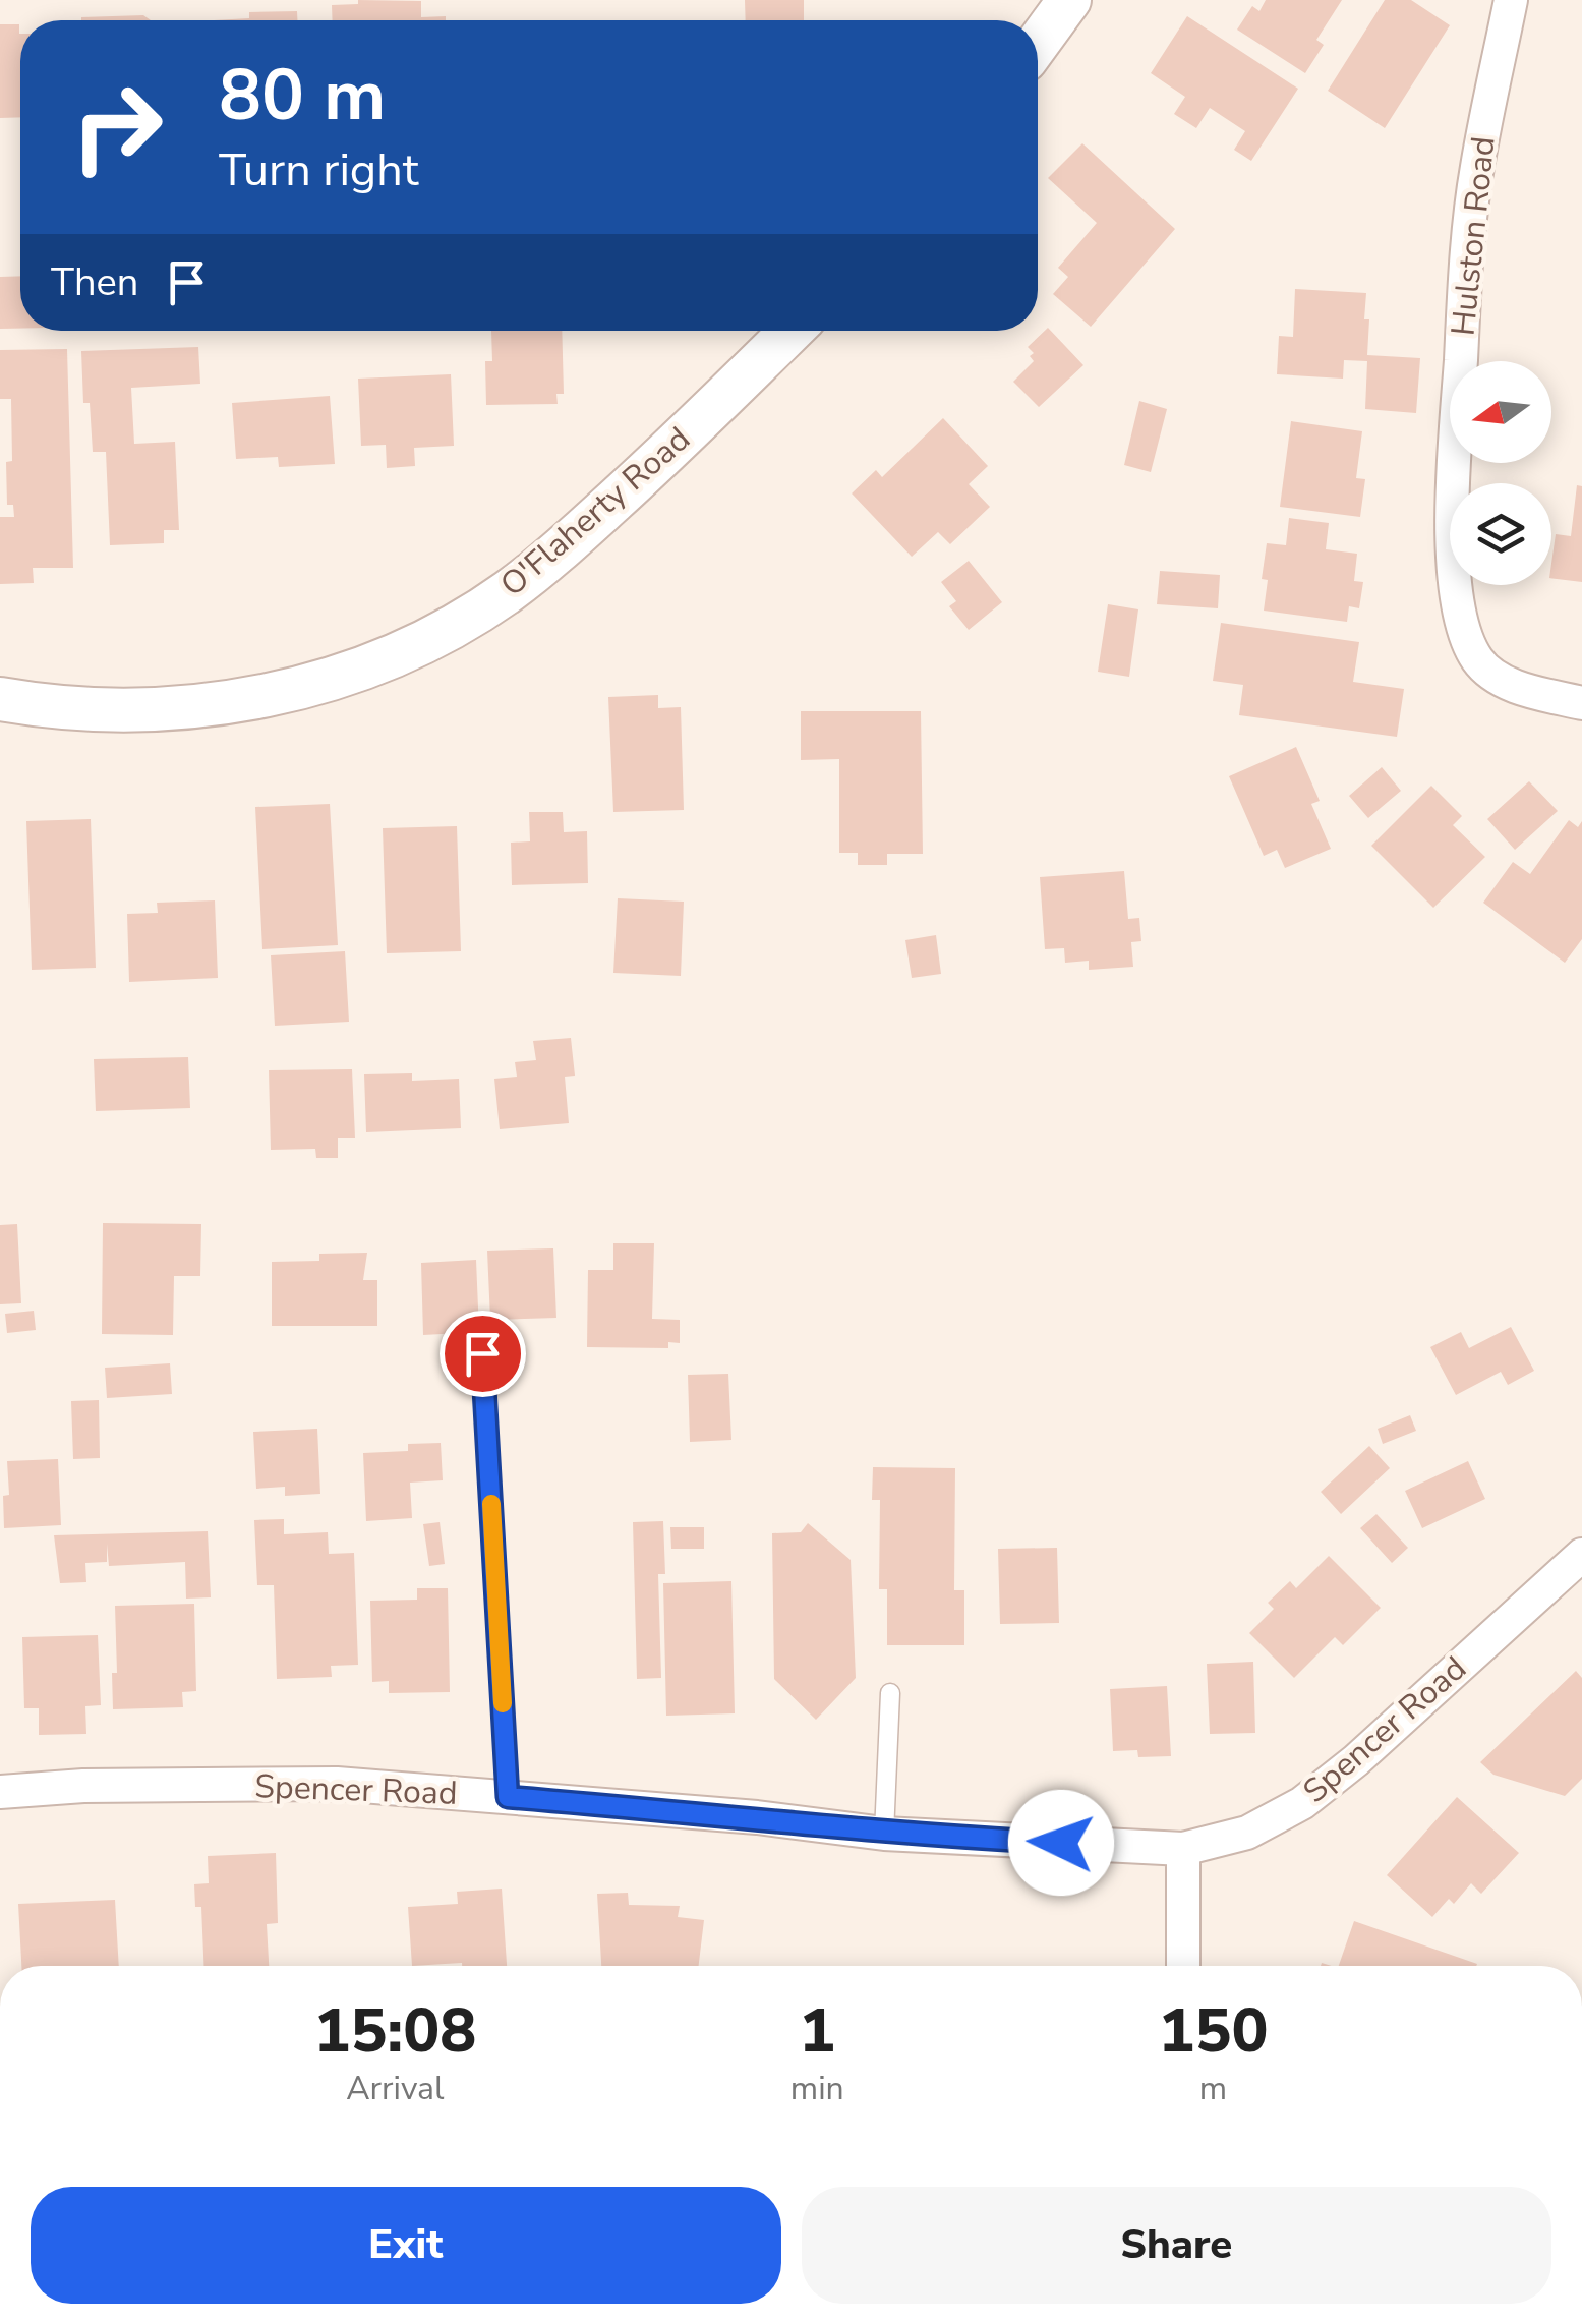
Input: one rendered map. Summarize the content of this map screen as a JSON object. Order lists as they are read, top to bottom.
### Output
{
  "streets": {
    "street": ["Hulston Road", "O'Flaherty Road", "Spencer Road"]
  },
  "north": "left",
  "page": {
    "turn": ["80 m", "Turn right"],
    "then": "Then",
    "eta": [
      "15:08",
      "Arrival",
      "1",
      "min",
      "150",
      "m"
    ],
    "buttons": ["Exit", "Share"]
  }
}
